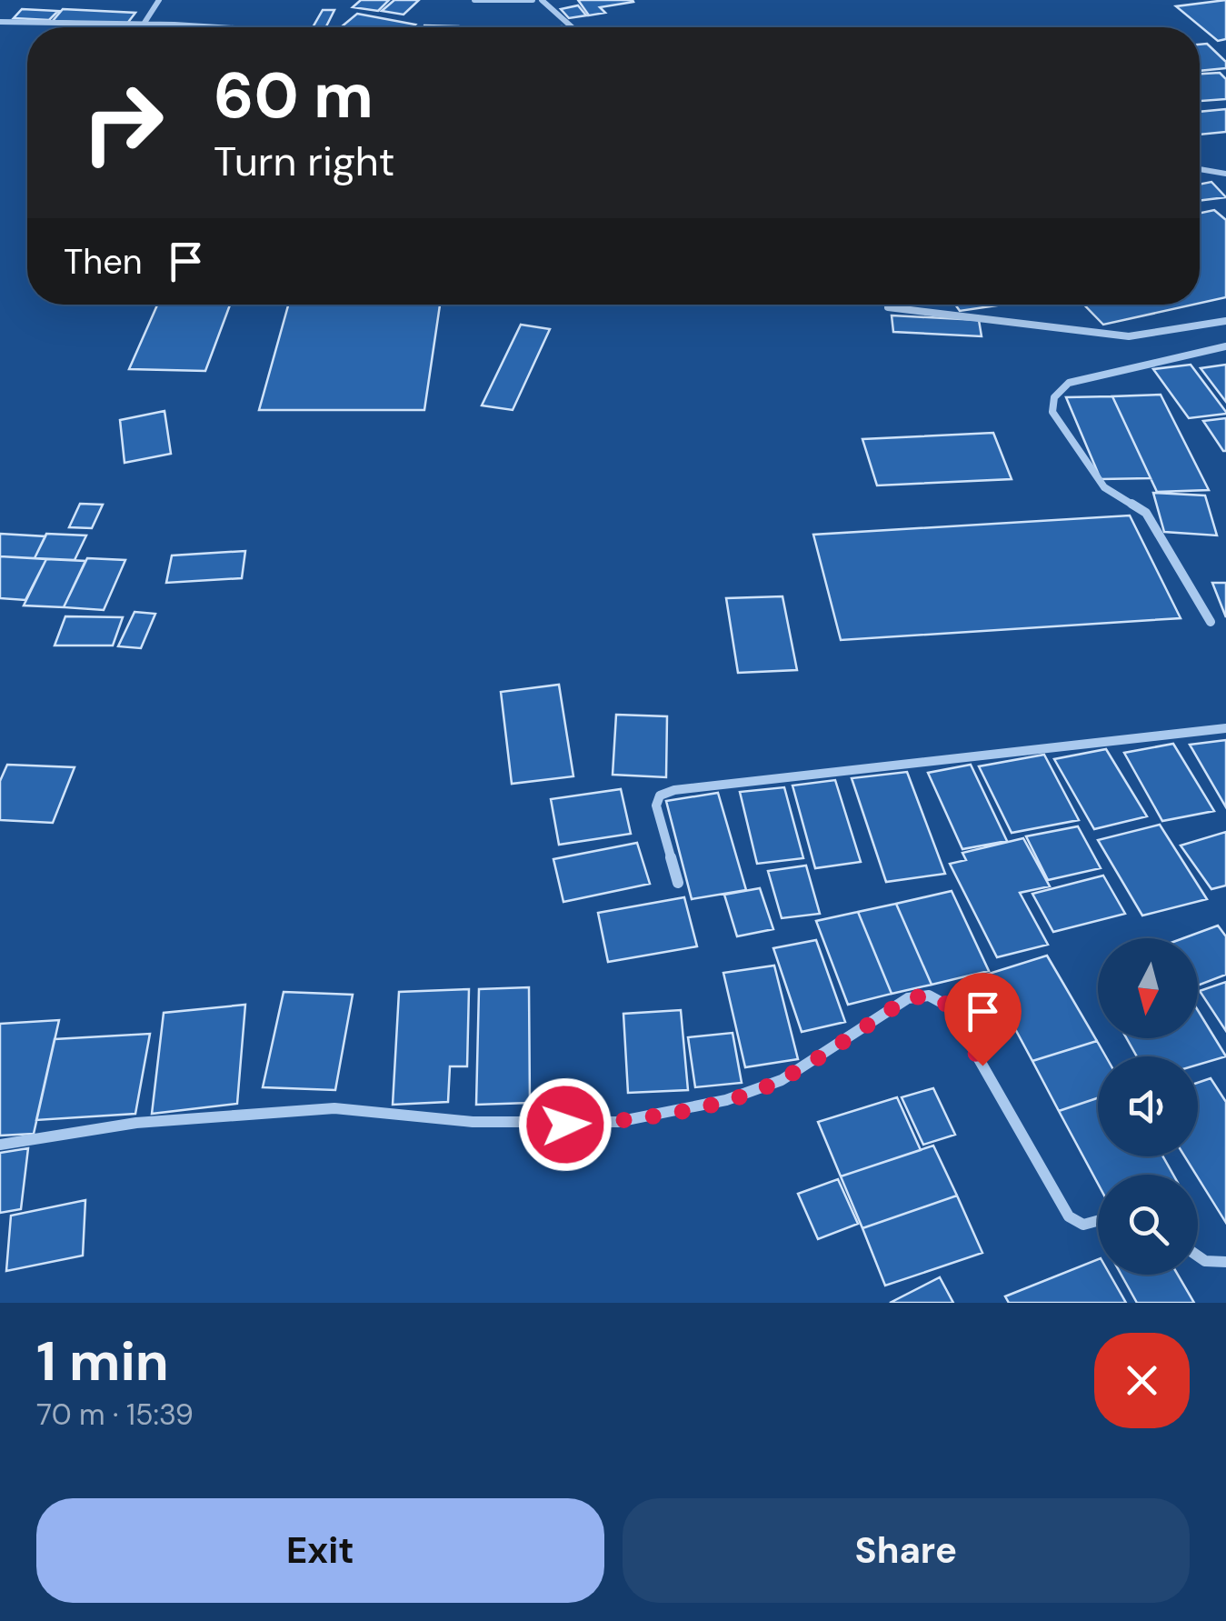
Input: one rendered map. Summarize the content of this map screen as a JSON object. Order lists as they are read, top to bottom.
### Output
{
  "north": "bottom",
  "page": {
    "turn": ["60 m", "Turn right"],
    "then": "Then",
    "heading": ["1 min", "70 m · 15:39"],
    "buttons": ["Exit", "Share"]
  }
}
